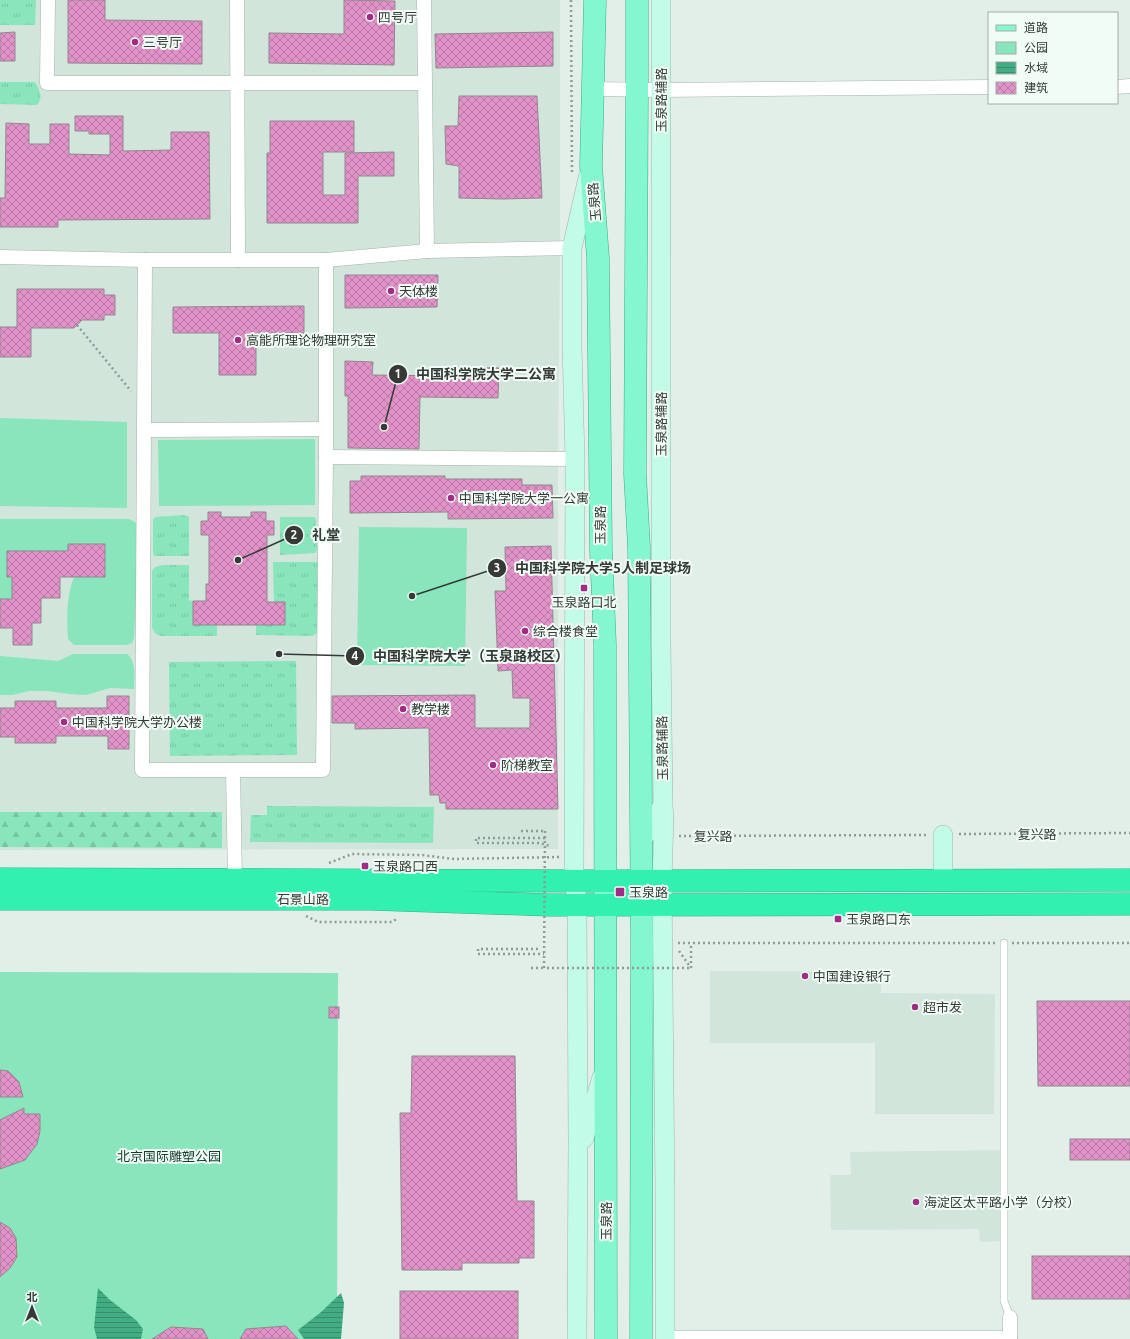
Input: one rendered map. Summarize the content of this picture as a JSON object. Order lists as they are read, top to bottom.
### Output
{
  "streets": {
    "highway": ["石景山路"],
    "main road": ["玉泉路"],
    "street": ["玉泉路辅路"],
    "path": ["复兴路"]
  },
  "crossings": [
    ["玉泉路", "石景山路"]
  ],
  "parks": ["北京国际雕塑公园"],
  "places": {
    "other": [
      "四号厅",
      "三号厅",
      "天体楼",
      "高能所理论物理研究室",
      "中国科学院大学二公寓",
      "中国科学院大学一公寓",
      "礼堂",
      "中国科学院大学5人制足球场",
      "综合楼食堂",
      "中国科学院大学（玉泉路校区）",
      "教学楼",
      "中国科学院大学办公楼",
      "阶梯教室",
      "中国建设银行",
      "超市发",
      "海淀区太平路小学（分校）"
    ],
    "transit": [
      "玉泉路口北",
      "玉泉路口西",
      "玉泉路",
      "玉泉路口东"
    ]
  },
  "legend": [
    "道路",
    "公园",
    "水域",
    "建筑"
  ],
  "north": "top"
}
